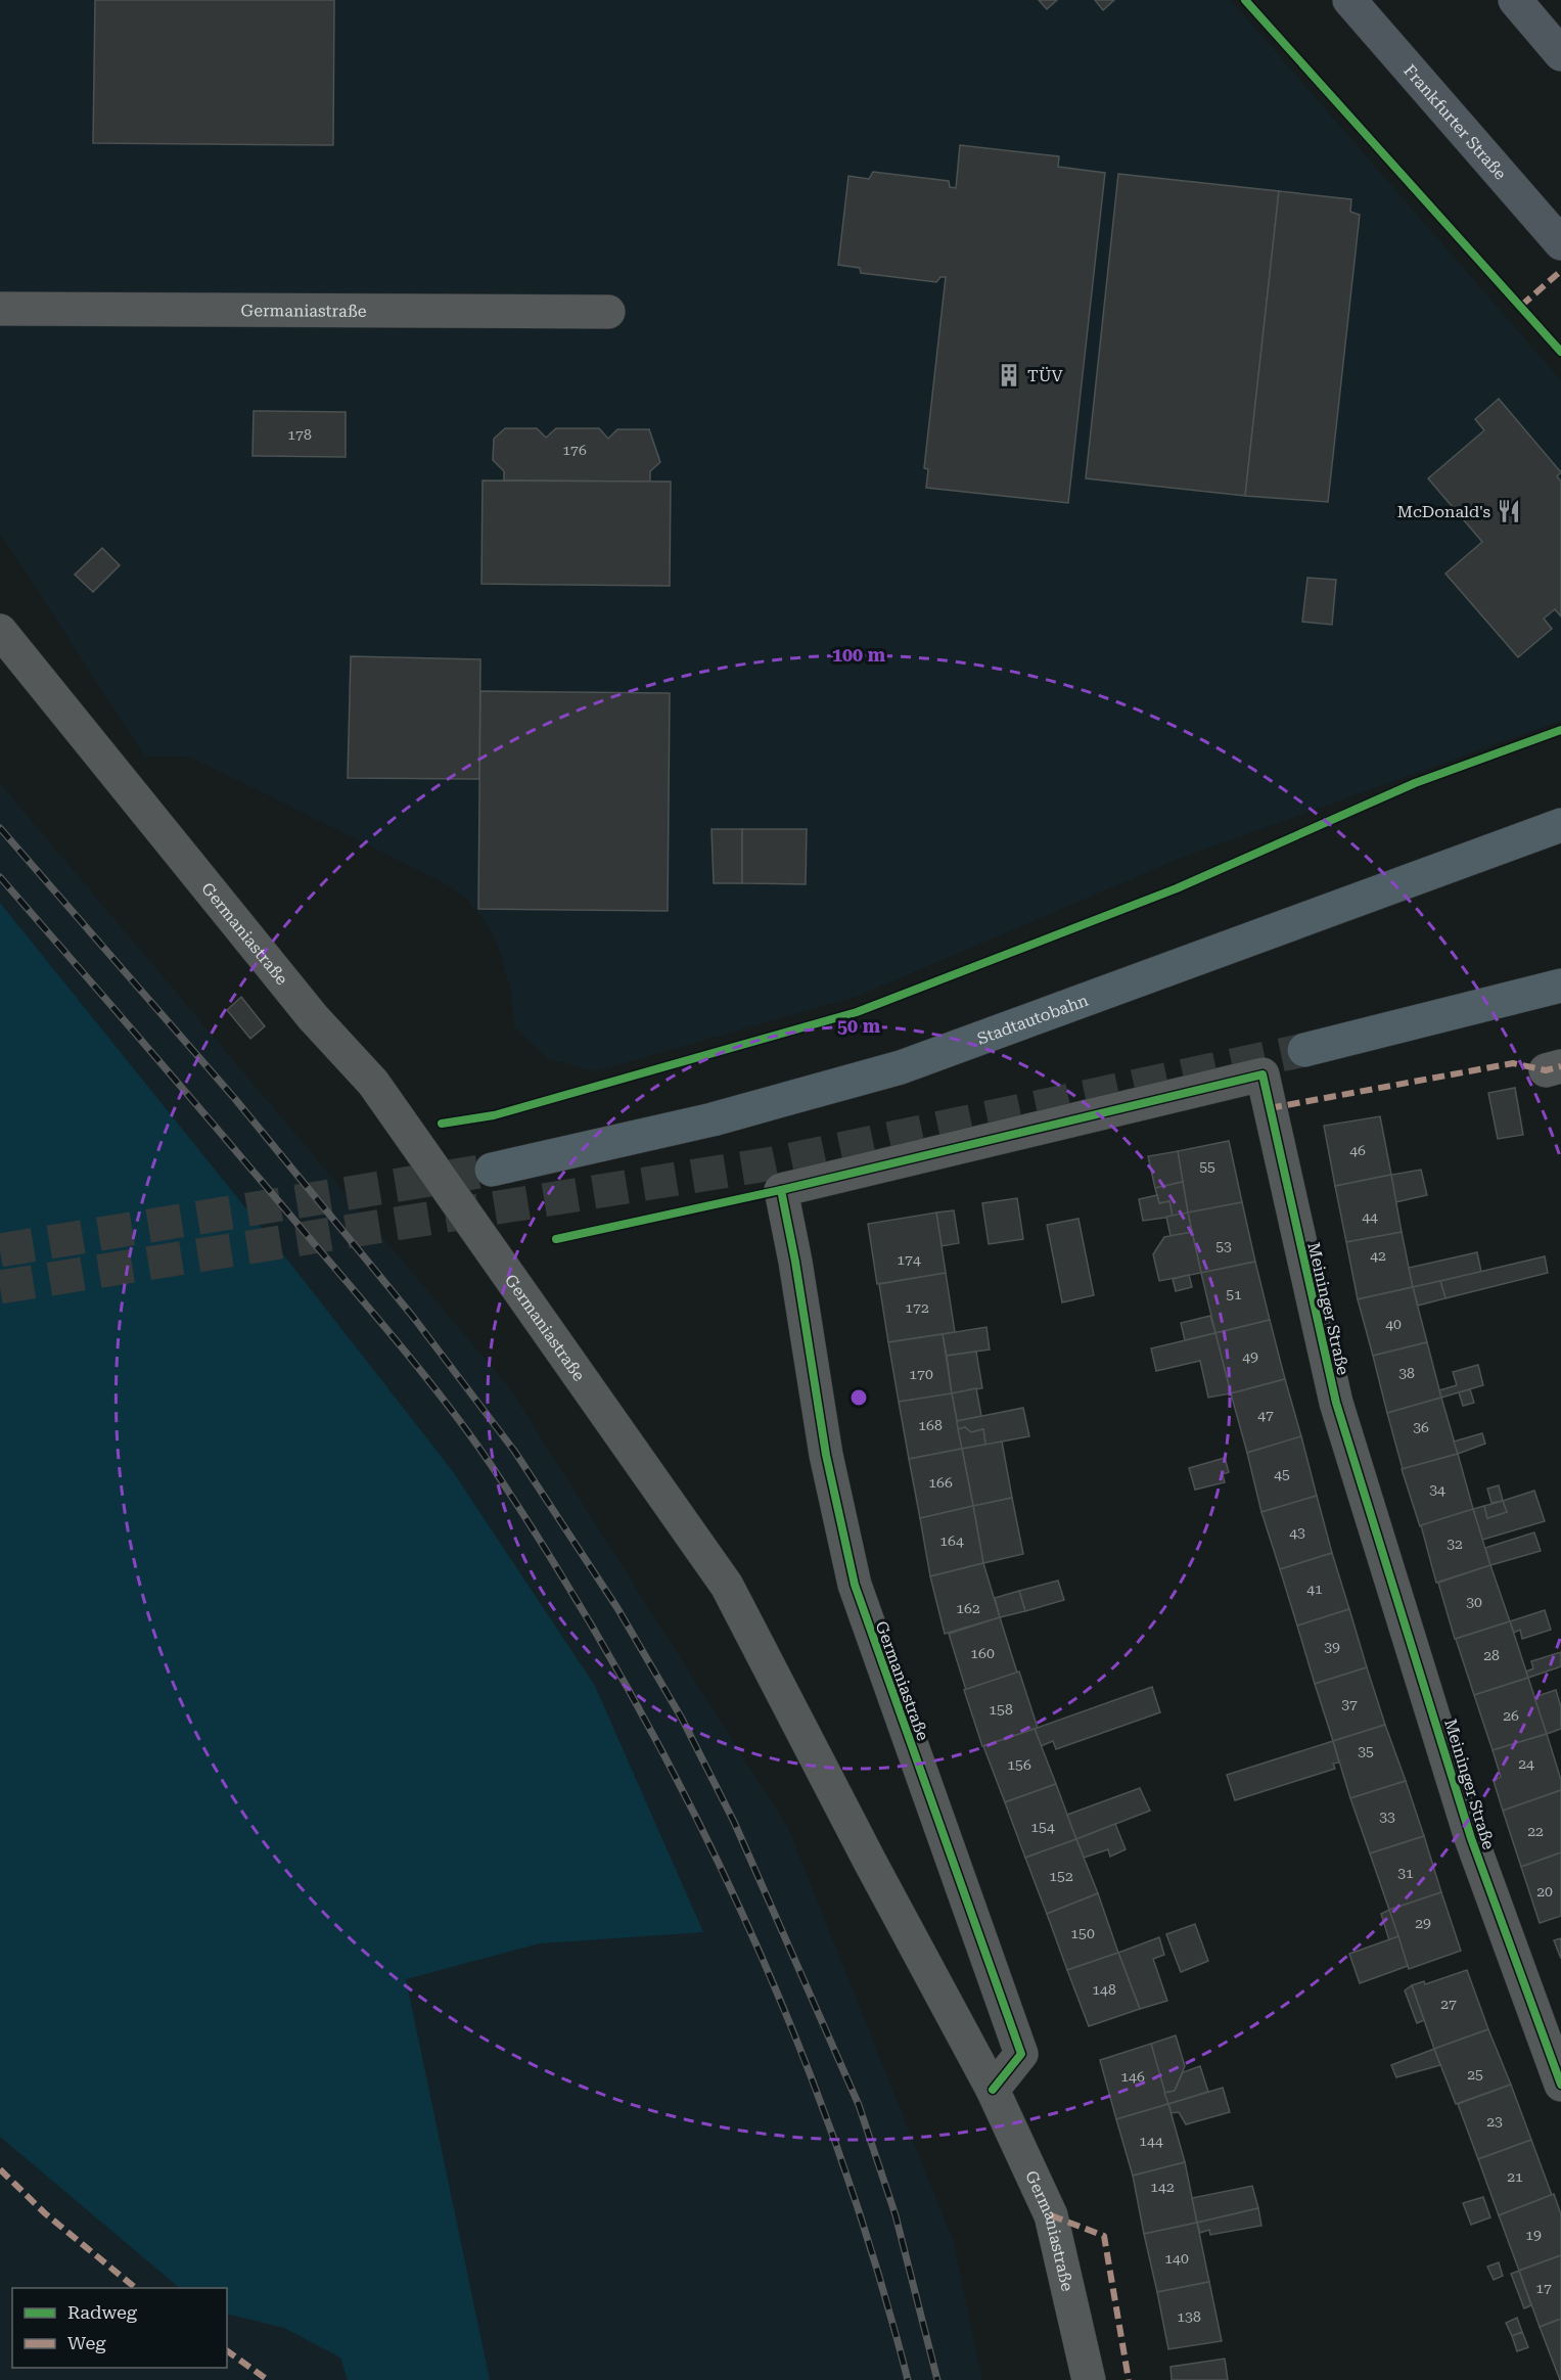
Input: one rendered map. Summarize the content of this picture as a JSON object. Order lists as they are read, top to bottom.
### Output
{
  "streets": {
    "highway": ["Stadtautobahn"],
    "main road": ["Frankfurter Straße"],
    "street": ["Germaniastraße", "Meininger Straße"]
  },
  "crossings": [
    ["Germaniastraße", "Meininger Straße"]
  ],
  "places": {
    "building": ["TÜV"],
    "restaurant": ["McDonald's"]
  },
  "house_numbers": [
    "178",
    "176",
    "46",
    "55",
    "44",
    "53",
    "42",
    "174",
    "51",
    "172",
    "40",
    "49",
    "38",
    "170",
    "47",
    "168",
    "36",
    "45",
    "166",
    "34",
    "43",
    "164",
    "32",
    "41",
    "30",
    "162",
    "39",
    "160",
    "28",
    "37",
    "158",
    "26",
    "35",
    "24",
    "156",
    "33",
    "154",
    "22",
    "31",
    "152",
    "20",
    "29",
    "150",
    "148",
    "27",
    "25",
    "146",
    "23",
    "144",
    "21",
    "142",
    "19",
    "140",
    "17",
    "138"
  ],
  "legend": ["Radweg", "Weg"],
  "rings": ["100 m", "50 m"]
}
